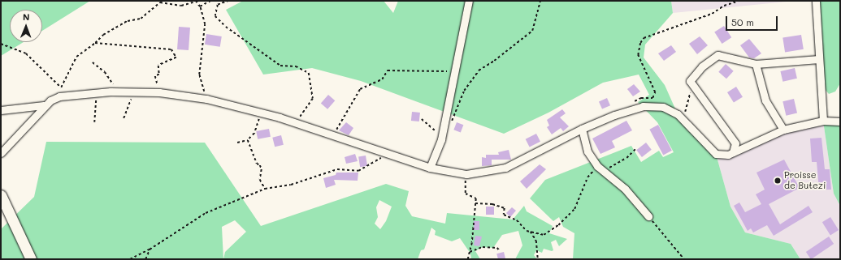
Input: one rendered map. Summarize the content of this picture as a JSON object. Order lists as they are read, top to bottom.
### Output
{
  "places": ["Proisse de Butezi"],
  "scale_bar": "50 m",
  "north": "top"
}
